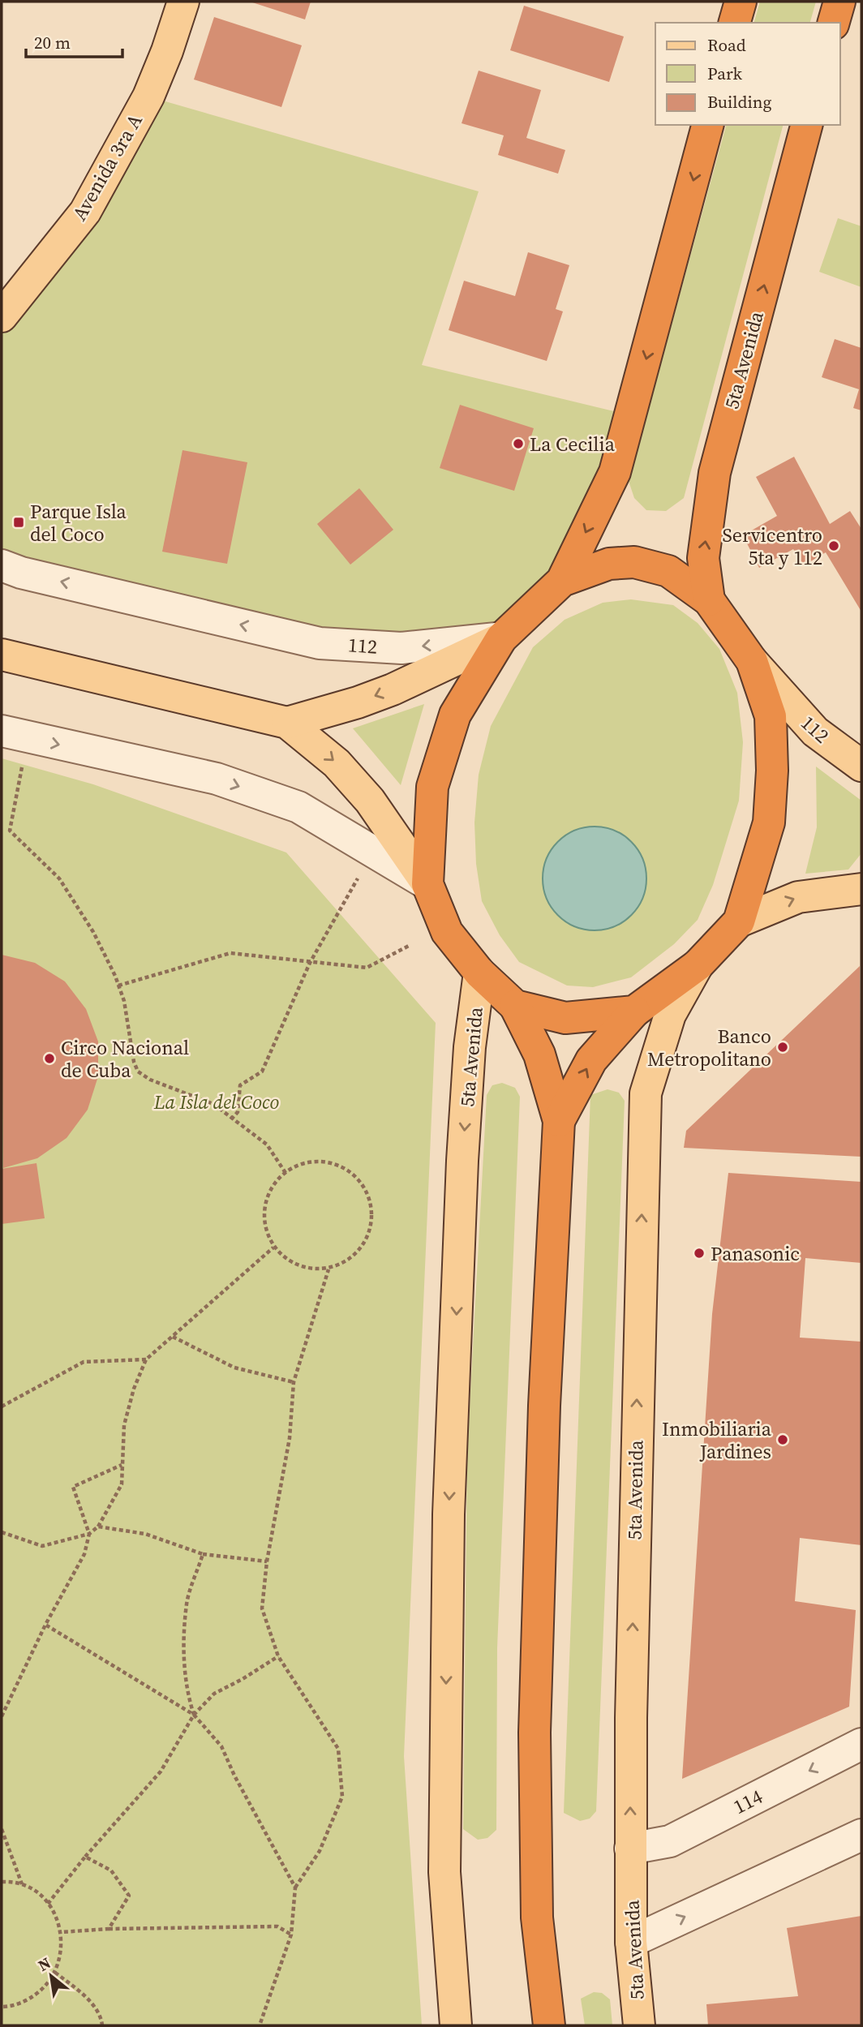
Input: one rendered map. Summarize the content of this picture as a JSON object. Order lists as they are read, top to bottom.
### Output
{
  "streets": {
    "highway": ["5ta Avenida"],
    "main road": ["Avenida 3ra A", "112"],
    "street": ["114"]
  },
  "crossings": [
    ["5ta Avenida", "112"],
    ["5ta Avenida", "114"]
  ],
  "parks": ["La Isla del Coco"],
  "places": {
    "other": [
      "La Cecilia",
      "Servicentro 5ta y 112",
      "Banco Metropolitano",
      "Circo Nacional de Cuba",
      "Panasonic",
      "Inmobiliaria Jardines"
    ],
    "transit": ["Parque Isla del Coco"]
  },
  "legend": ["Road", "Park", "Building"],
  "scale_bar": "20 m",
  "north": "top left"
}
